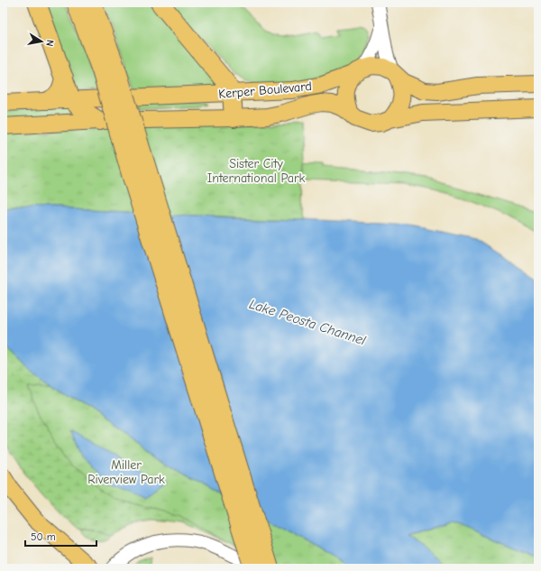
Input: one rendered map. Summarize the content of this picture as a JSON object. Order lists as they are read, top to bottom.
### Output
{
  "streets": {
    "main road": ["Kerper Boulevard"]
  },
  "water": ["Lake Peosta Channel"],
  "parks": ["Sister City International Park", "Miller Riverview Park"],
  "scale_bar": "50 m",
  "north": "right"
}
